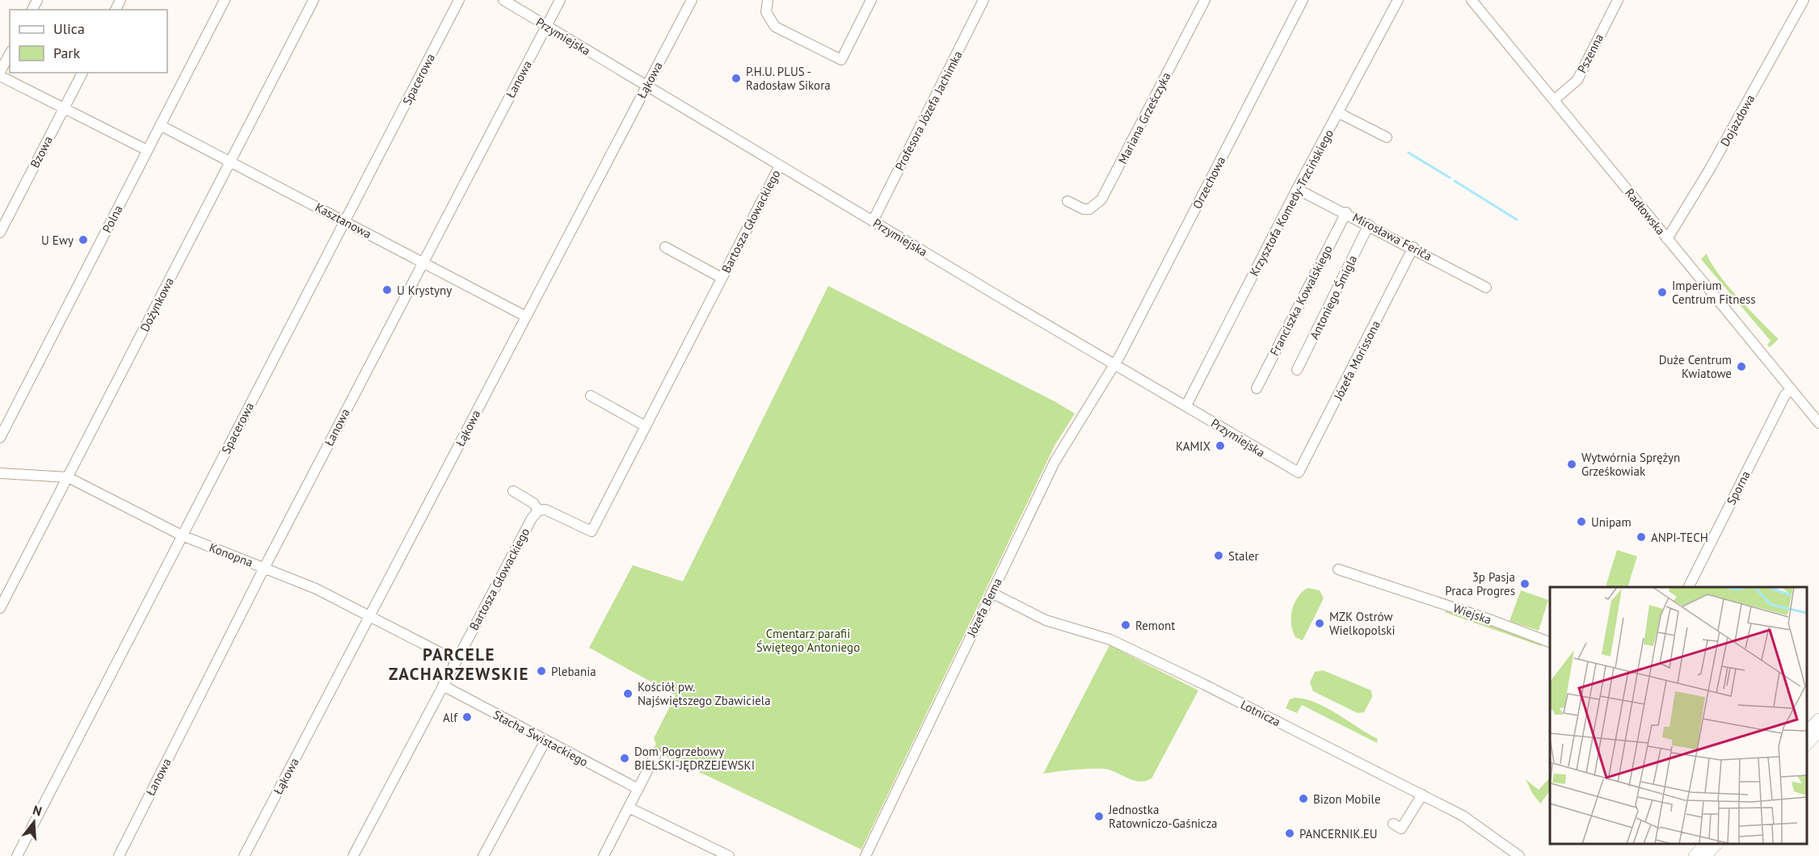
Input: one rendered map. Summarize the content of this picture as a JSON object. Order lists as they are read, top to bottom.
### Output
{
  "streets": {
    "street": [
      "Przymiejska",
      "Pszenna",
      "Spacerowa",
      "Łanowa",
      "Łąkowa",
      "Profesora Józefa Jachimka",
      "Mariana Grześczyka",
      "Dojazdowa",
      "Bzowa",
      "Orzechowa",
      "Krzysztofa Komedy-Trzcińskiego",
      "Radłowska",
      "Polna",
      "Kasztanowa",
      "Bartosza Głowackiego",
      "Mirosława Feriča",
      "Antoniego Śmigla",
      "Franciszka Kowalskiego",
      "Dożynkowa",
      "Józefa Morissona",
      "Sporna",
      "Konopna",
      "Józefa Bema",
      "Wiejska",
      "Lotnicza",
      "Stacha Świstackiego"
    ]
  },
  "crossings": [
    ["Przymiejska", "Łanowa"],
    ["Przymiejska", "Łąkowa"],
    ["Przymiejska", "Profesora Józefa Jachimka"],
    ["Przymiejska", "Orzechowa"],
    ["Przymiejska", "Krzysztofa Komedy-Trzcińskiego"],
    ["Przymiejska", "Bartosza Głowackiego"],
    ["Przymiejska", "Józefa Morissona"],
    ["Przymiejska", "Józefa Bema"],
    ["Pszenna", "Radłowska"],
    ["Spacerowa", "Kasztanowa"],
    ["Spacerowa", "Konopna"],
    ["Łanowa", "Kasztanowa"],
    ["Łanowa", "Konopna"],
    ["Łąkowa", "Kasztanowa"],
    ["Łąkowa", "Konopna"],
    ["Dojazdowa", "Radłowska"],
    ["Orzechowa", "Józefa Bema"],
    ["Krzysztofa Komedy-Trzcińskiego", "Mirosława Feriča"],
    ["Radłowska", "Sporna"],
    ["Polna", "Kasztanowa"],
    ["Kasztanowa", "Dożynkowa"],
    ["Bartosza Głowackiego", "Konopna"],
    ["Bartosza Głowackiego", "Stacha Świstackiego"],
    ["Mirosława Feriča", "Antoniego Śmigla"],
    ["Mirosława Feriča", "Franciszka Kowalskiego"],
    ["Mirosława Feriča", "Józefa Morissona"],
    ["Dożynkowa", "Konopna"],
    ["Józefa Bema", "Lotnicza"]
  ],
  "districts": ["PARCELE ZACHARZEWSKIE"],
  "parks": ["Cmentarz parafii Świętego Antoniego"],
  "places": [
    "P.H.U. PLUS - Radosław Sikora",
    "U Ewy",
    "U Krystyny",
    "Imperium Centrum Fitness",
    "Duże Centrum Kwiatowe",
    "KAMIX",
    "Wytwórnia Sprężyn Grześkowiak",
    "Unipam",
    "ANPI-TECH",
    "Staler",
    "3p Pasja Praca Progres",
    "MZK Ostrów Wielkopolski",
    "Remont",
    "Plebania",
    "Kościół pw. Najświętszego Zbawiciela",
    "Alf",
    "Dom Pogrzebowy BIELSKI-JĘDRZEJEWSKI",
    "Bizon Mobile",
    "Jednostka Ratowniczo-Gaśnicza",
    "PANCERNIK.EU"
  ],
  "legend": ["Ulica", "Park"],
  "north": "top"
}
